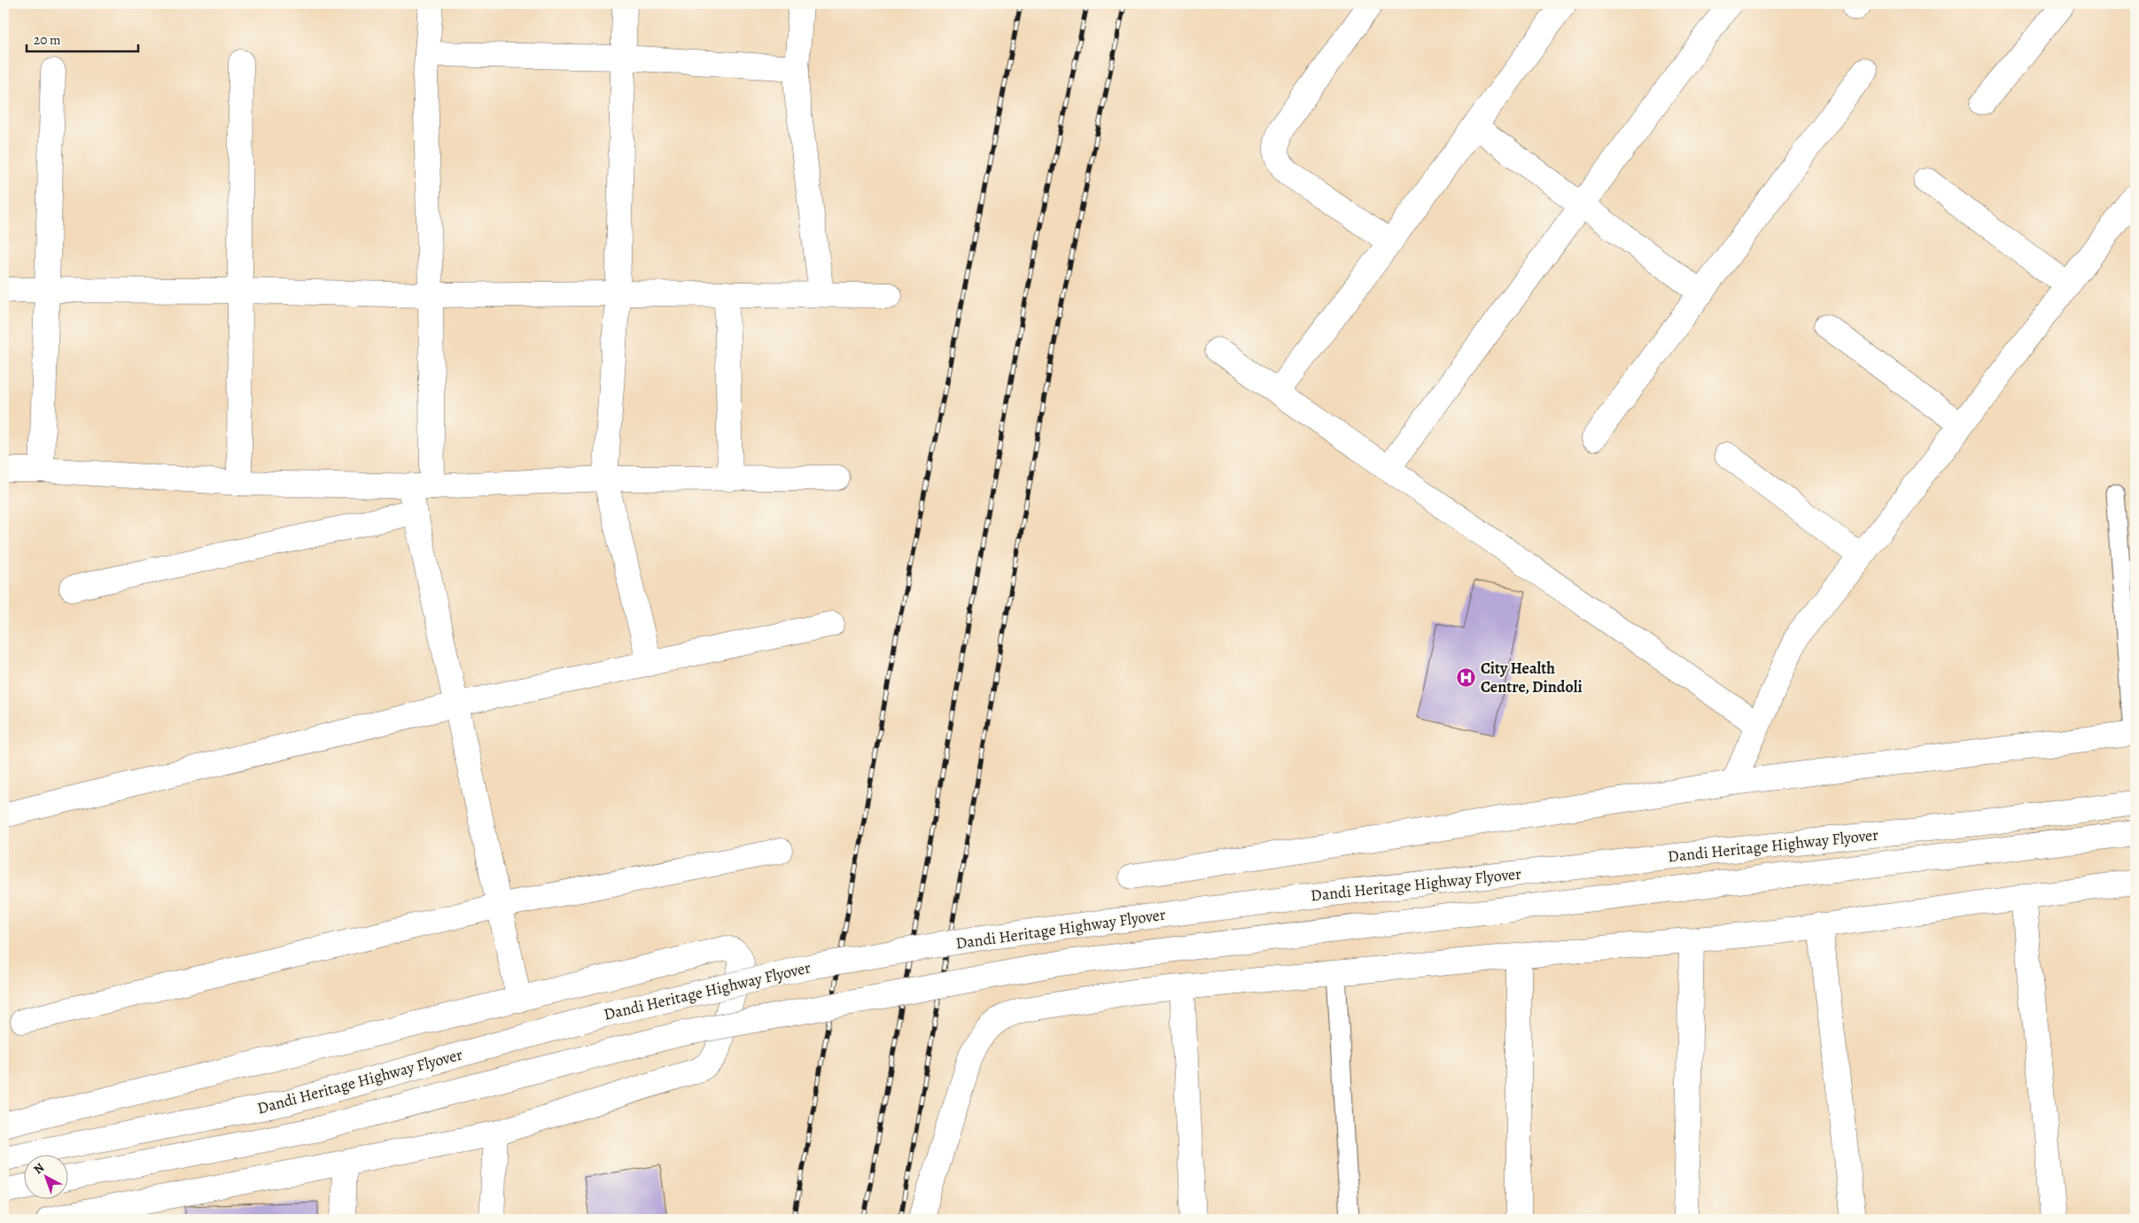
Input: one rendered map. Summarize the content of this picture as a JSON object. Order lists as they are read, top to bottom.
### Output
{
  "streets": {
    "street": ["Dandi Heritage Highway Flyover"]
  },
  "places": {
    "hospital": ["City Health Centre, Dindoli"]
  },
  "scale_bar": "20 m",
  "north": "top left"
}
